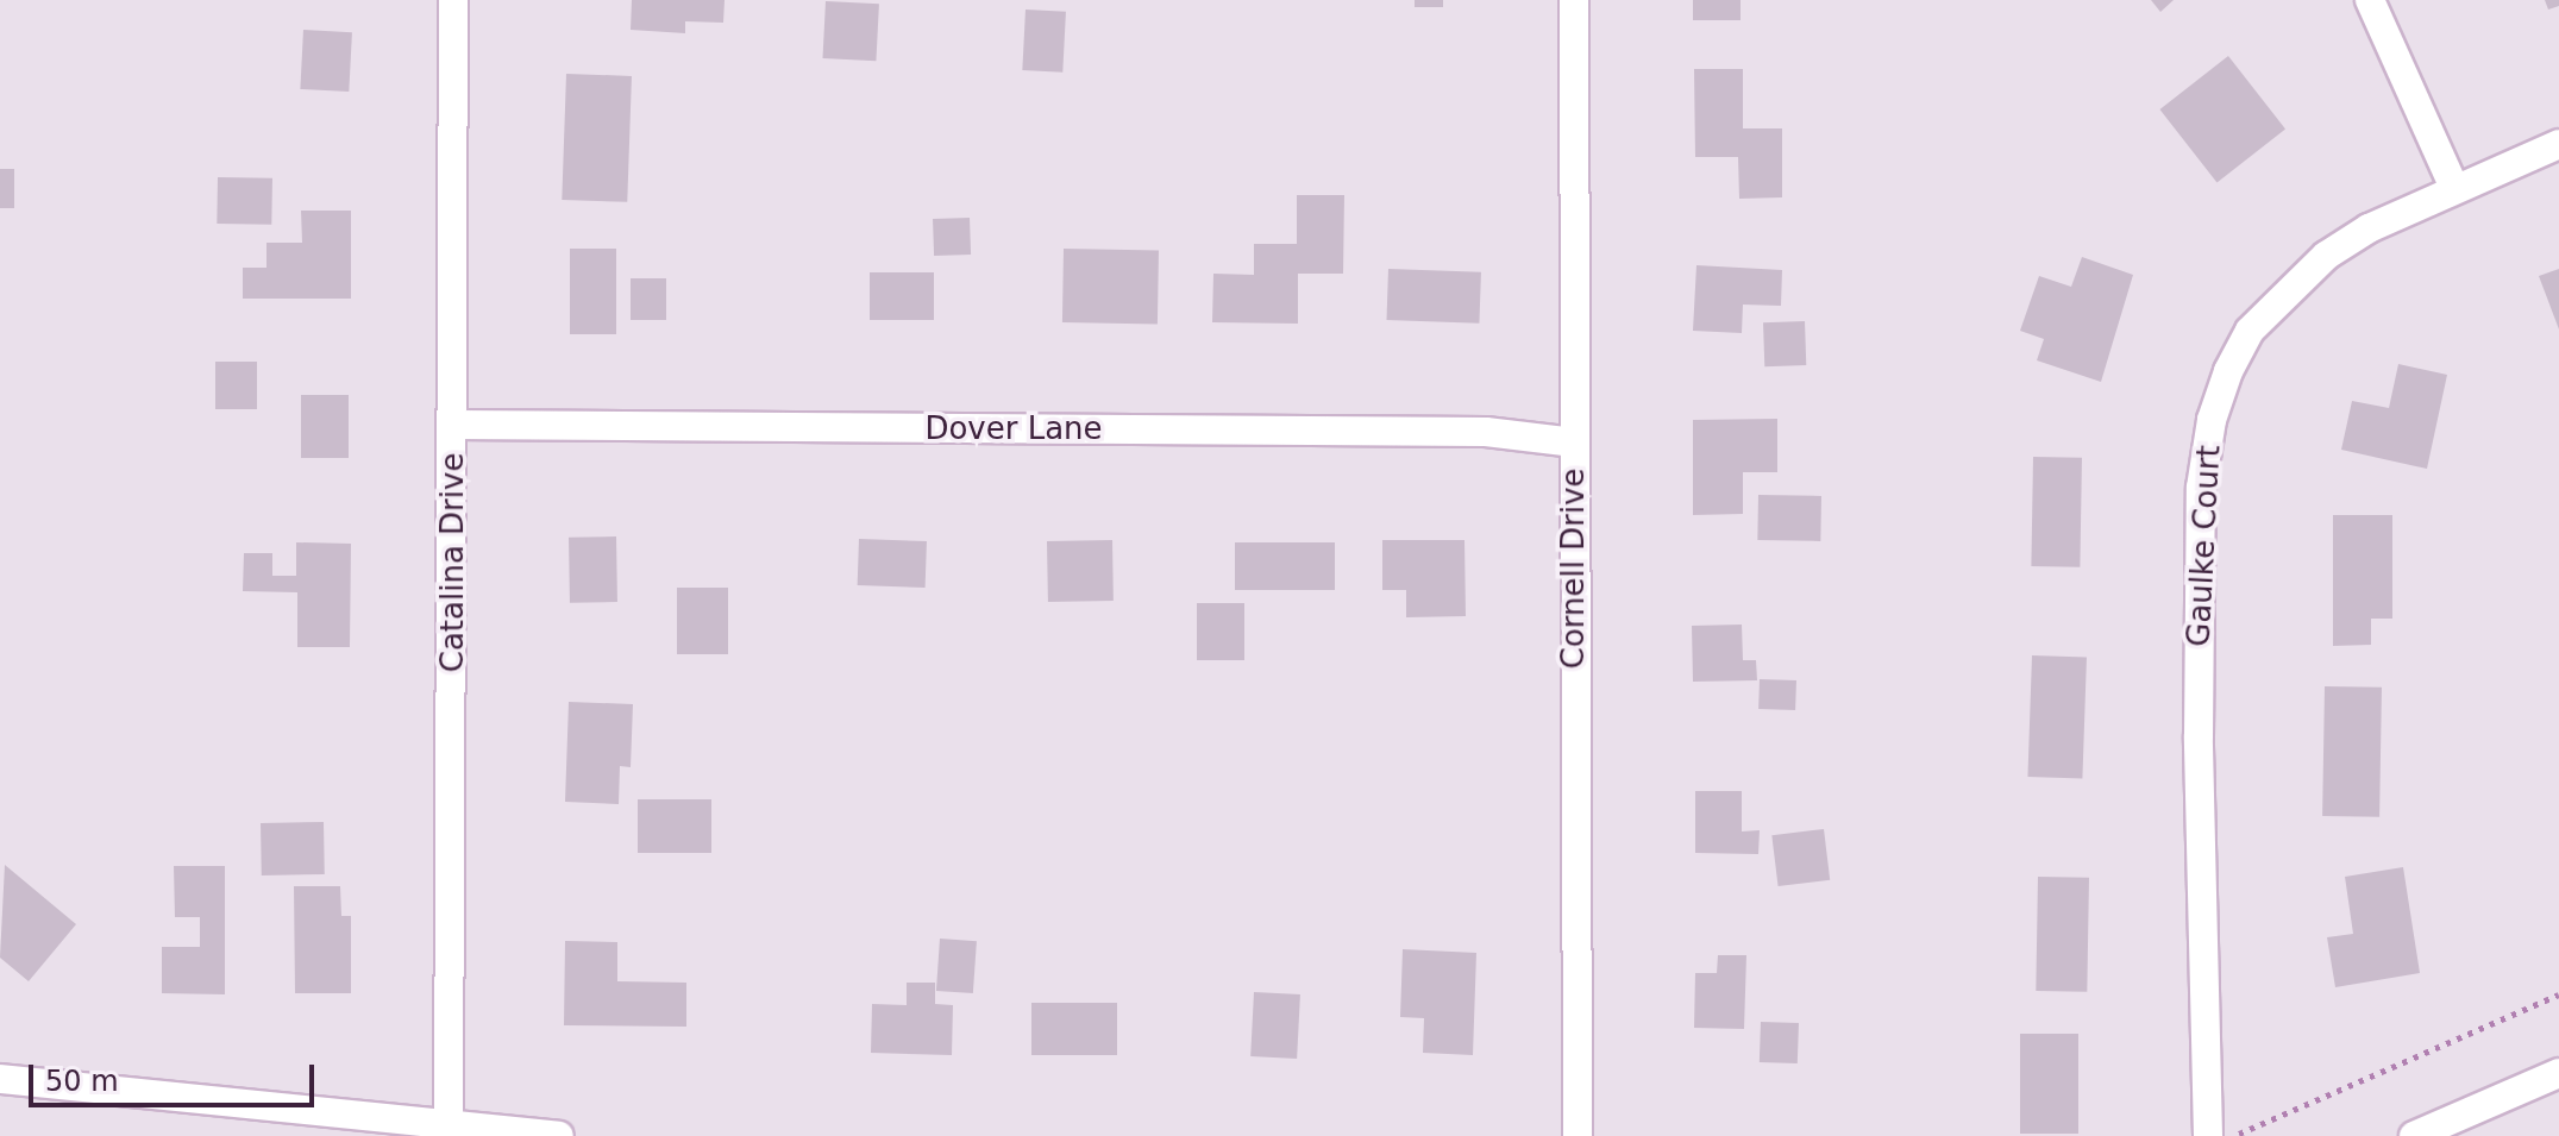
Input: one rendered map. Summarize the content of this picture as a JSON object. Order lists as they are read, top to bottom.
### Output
{
  "streets": {
    "street": [
      "Dover Lane",
      "Gaulke Court",
      "Catalina Drive",
      "Cornell Drive"
    ]
  },
  "crossings": [
    ["Dover Lane", "Catalina Drive"],
    ["Dover Lane", "Cornell Drive"]
  ],
  "scale_bar": "50 m"
}
